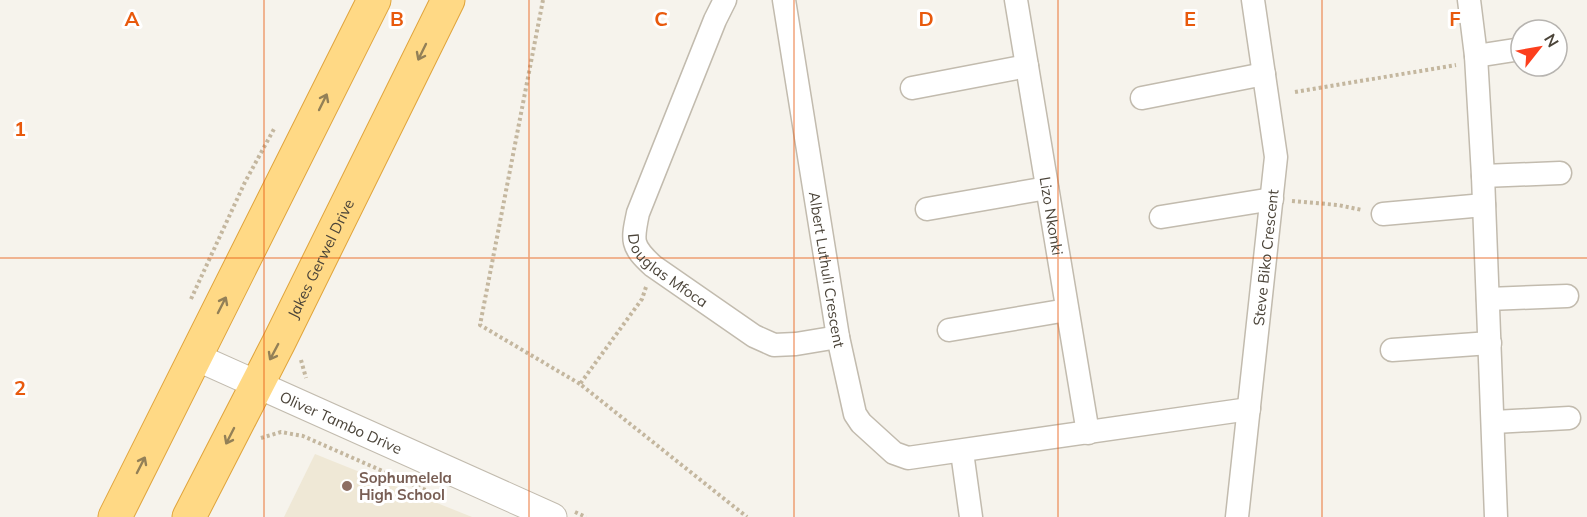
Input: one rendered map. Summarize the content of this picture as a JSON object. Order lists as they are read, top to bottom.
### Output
{
  "streets": {
    "highway": ["Jakes Gerwel Drive"],
    "street": [
      "Lizo Nkonki",
      "Steve Biko Crescent",
      "Douglas Mfoca",
      "Albert Luthuli Crescent",
      "Oliver Tambo Drive"
    ]
  },
  "crossings": [
    ["Lizo Nkonki", "Albert Luthuli Crescent"],
    ["Steve Biko Crescent", "Albert Luthuli Crescent"],
    ["Jakes Gerwel Drive", "Oliver Tambo Drive"],
    ["Douglas Mfoca", "Albert Luthuli Crescent"]
  ],
  "places": ["Sophumelela High School"],
  "north": "top right",
  "grid": {
    "columns": [
      "A",
      "B",
      "C",
      "D",
      "E",
      "F"
    ],
    "rows": ["1", "2"]
  }
}
